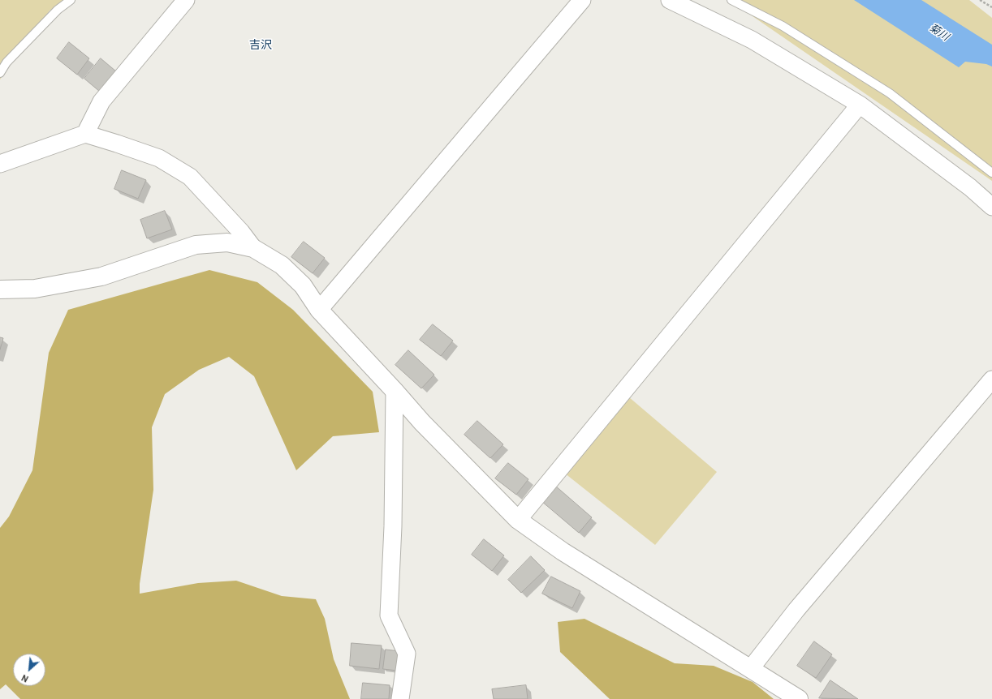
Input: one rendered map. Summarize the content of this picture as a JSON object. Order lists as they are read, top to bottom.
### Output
{
  "districts": ["吉沢"],
  "water": ["菊川"],
  "north": "bottom left"
}
